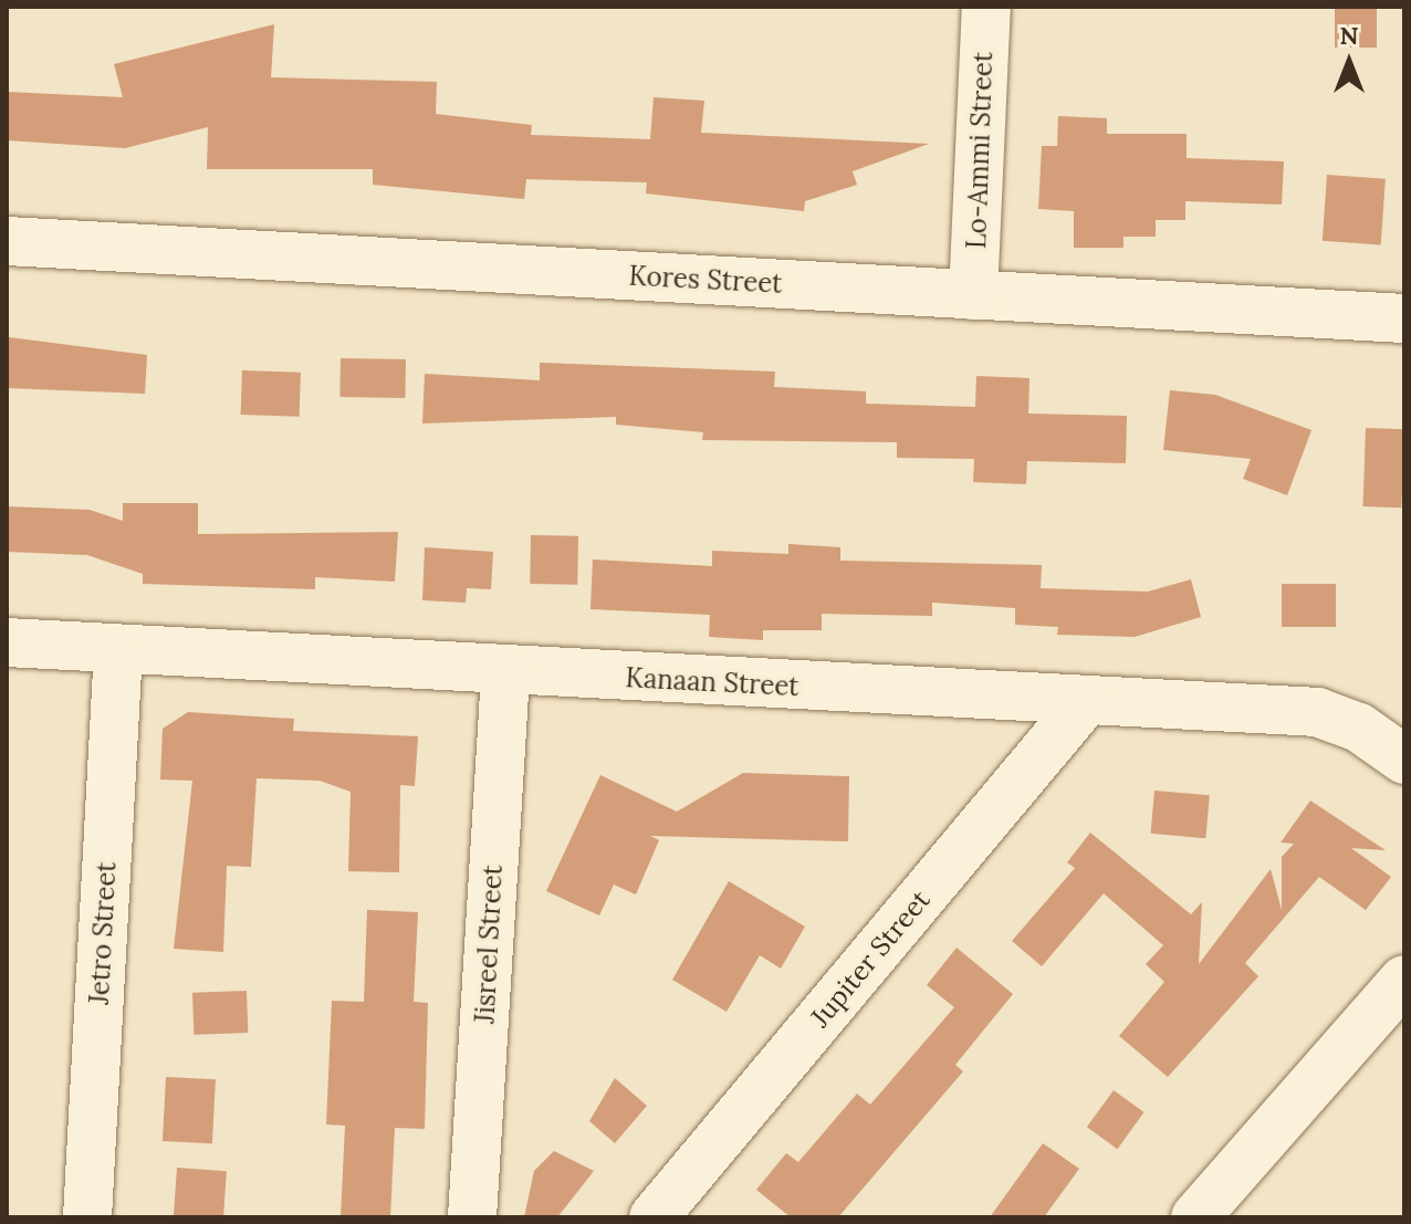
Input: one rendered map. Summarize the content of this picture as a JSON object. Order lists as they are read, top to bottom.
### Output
{
  "streets": {
    "street": [
      "Lo-Ammi Street",
      "Kores Street",
      "Kanaan Street",
      "Jetro Street",
      "Jisreel Street",
      "Jupiter Street"
    ]
  },
  "crossings": [
    ["Lo-Ammi Street", "Kores Street"],
    ["Kanaan Street", "Jetro Street"],
    ["Kanaan Street", "Jisreel Street"],
    ["Kanaan Street", "Jupiter Street"]
  ],
  "north": "top"
}
